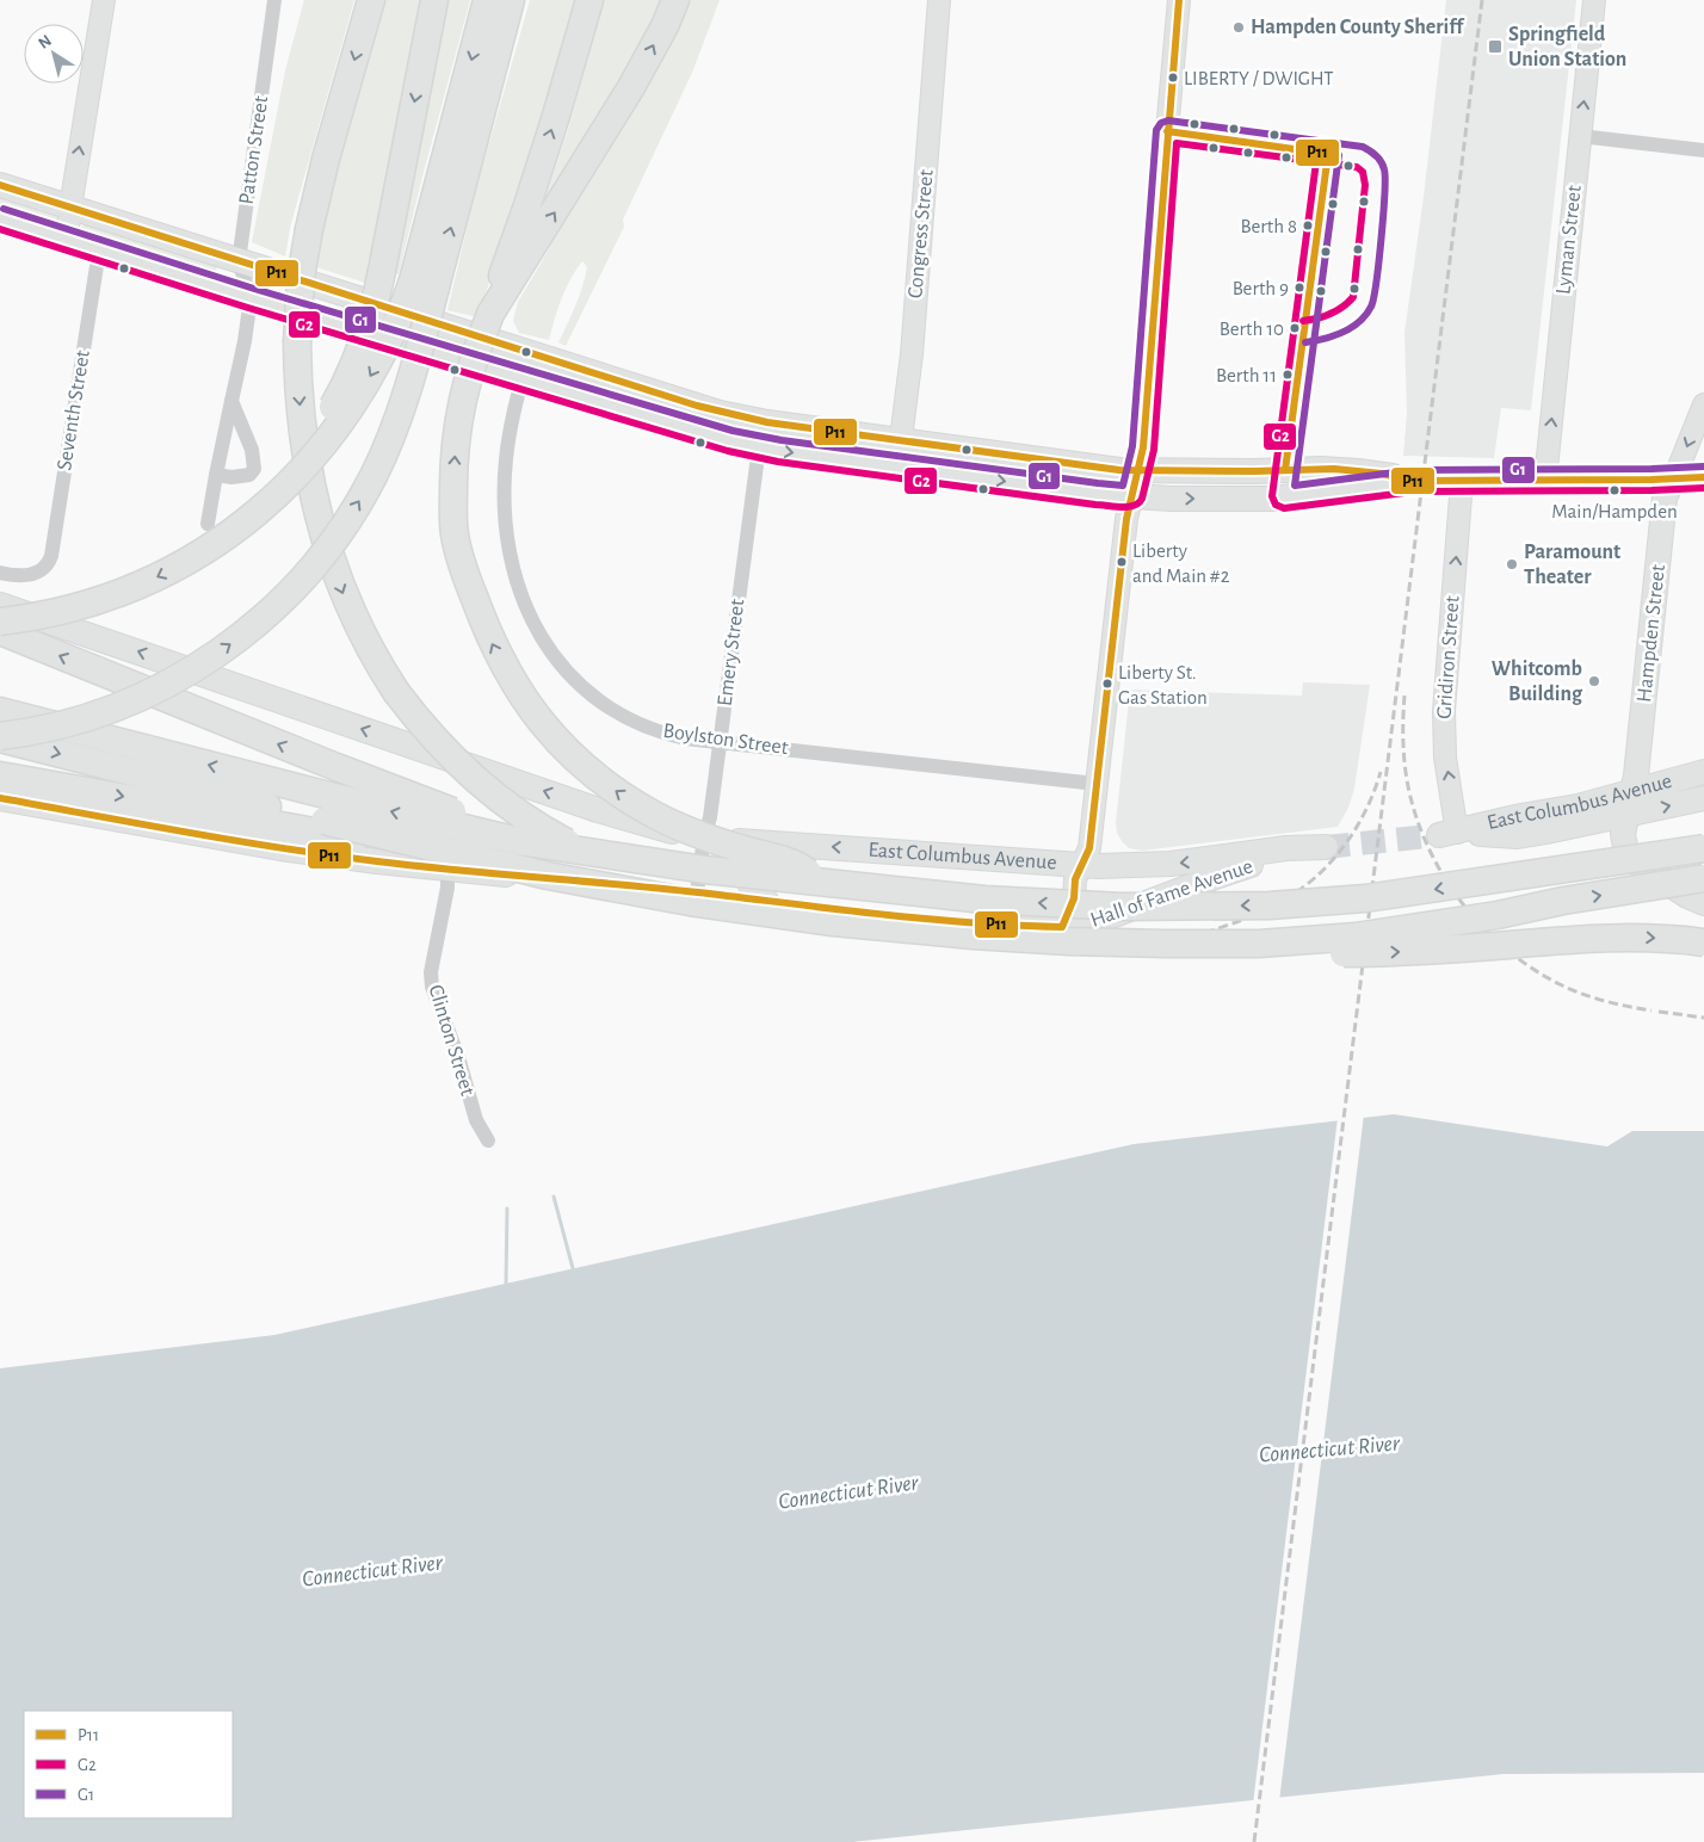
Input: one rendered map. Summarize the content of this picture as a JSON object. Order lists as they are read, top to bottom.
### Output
{
  "streets": {
    "main road": [
      "Congress Street",
      "Lyman Street",
      "Hampden Street",
      "Gridiron Street",
      "East Columbus Avenue",
      "Hall of Fame Avenue"
    ],
    "street": [
      "Patton Street",
      "Seventh Street",
      "Emery Street",
      "Boylston Street",
      "Clinton Street"
    ]
  },
  "crossings": [
    ["Hampden Street", "East Columbus Avenue"],
    ["Emery Street", "Boylston Street"],
    ["Emery Street", "East Columbus Avenue"],
    ["Emery Street", "Hall of Fame Avenue"],
    ["Gridiron Street", "East Columbus Avenue"],
    ["East Columbus Avenue", "Hall of Fame Avenue"],
    ["Hall of Fame Avenue", "Clinton Street"]
  ],
  "one_way": ["Lyman Street", "Gridiron Street", "East Columbus Avenue"],
  "water": ["Connecticut River"],
  "places": {
    "other": [
      "Hampden County Sheriff",
      "LIBERTY / DWIGHT",
      "Berth 8",
      "Berth 9",
      "Berth 10",
      "Berth 11",
      "Main/Hampden",
      "Liberty and Main #2",
      "Paramount Theater",
      "Whitcomb Building",
      "Liberty St. Gas Station"
    ],
    "transit": ["Springfield Union Station"]
  },
  "lines": ["transit line P11", "transit line G1", "transit line G2"],
  "legend": ["P11", "G2", "G1"],
  "north": "top left"
}
